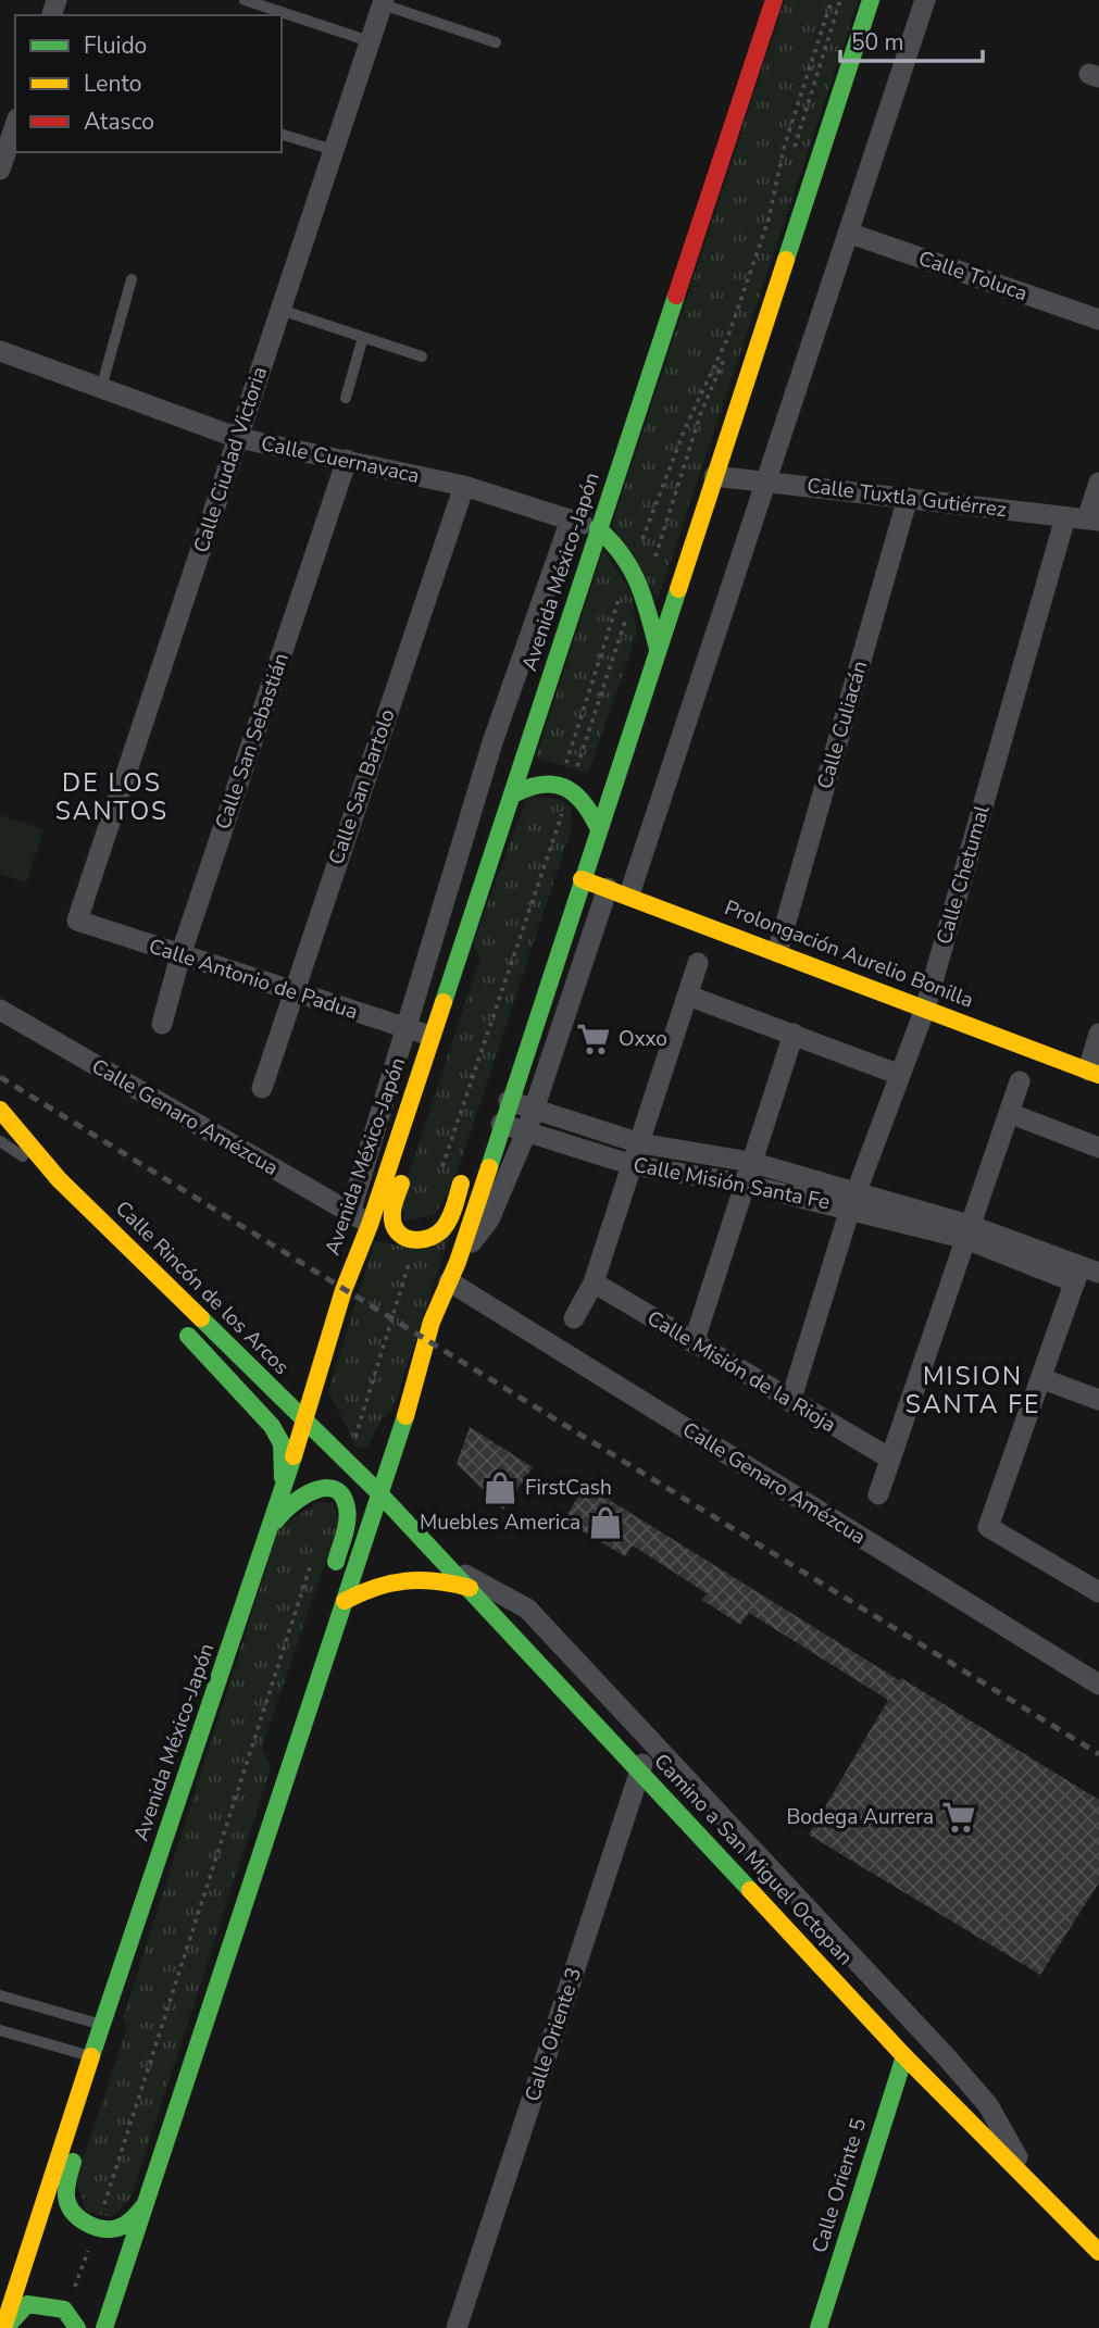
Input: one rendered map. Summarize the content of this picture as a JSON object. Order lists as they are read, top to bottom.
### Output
{
  "streets": {
    "main road": [
      "Avenida México-Japón",
      "Prolongación Aurelio Bonilla",
      "Calle Rincón de los Arcos",
      "Camino a San Miguel Octopan",
      "Calle Oriente 5"
    ],
    "street": [
      "Calle Toluca",
      "Calle Ciudad Victoria",
      "Calle Cuernavaca",
      "Calle Tuxtla Gutiérrez",
      "Calle Culiacán",
      "Calle San Sebastián",
      "Calle San Bartolo",
      "Calle Chetumal",
      "Calle Antonio de Padua",
      "Calle Genaro Amézcua",
      "Calle Misión Santa Fe",
      "Calle Misión de la Rioja",
      "Calle Oriente 3"
    ]
  },
  "crossings": [
    ["Calle Ciudad Victoria", "Calle Cuernavaca"],
    ["Calle Ciudad Victoria", "Calle Antonio de Padua"],
    ["Calle Cuernavaca", "Avenida México-Japón"],
    ["Calle Cuernavaca", "Calle San Sebastián"],
    ["Calle Cuernavaca", "Calle San Bartolo"],
    ["Calle Tuxtla Gutiérrez", "Calle Culiacán"],
    ["Calle Tuxtla Gutiérrez", "Calle Chetumal"],
    ["Avenida México-Japón", "Calle Antonio de Padua"],
    ["Avenida México-Japón", "Calle Genaro Amézcua"],
    ["Avenida México-Japón", "Calle Rincón de los Arcos"],
    ["Calle Culiacán", "Prolongación Aurelio Bonilla"],
    ["Calle San Sebastián", "Calle Antonio de Padua"],
    ["Calle San Bartolo", "Calle Antonio de Padua"],
    ["Calle Chetumal", "Prolongación Aurelio Bonilla"],
    ["Calle Chetumal", "Calle Misión Santa Fe"],
    ["Calle Chetumal", "Calle Misión de la Rioja"],
    ["Calle Rincón de los Arcos", "Camino a San Miguel Octopan"],
    ["Camino a San Miguel Octopan", "Calle Oriente 3"],
    ["Camino a San Miguel Octopan", "Calle Oriente 5"]
  ],
  "districts": ["DE LOS SANTOS", "MISION SANTA FE"],
  "places": {
    "supermarket": ["Oxxo", "Bodega Aurrera"],
    "shop": ["FirstCash", "Muebles America"]
  },
  "legend": ["Fluido", "Lento", "Atasco"],
  "scale_bar": "50 m"
}
